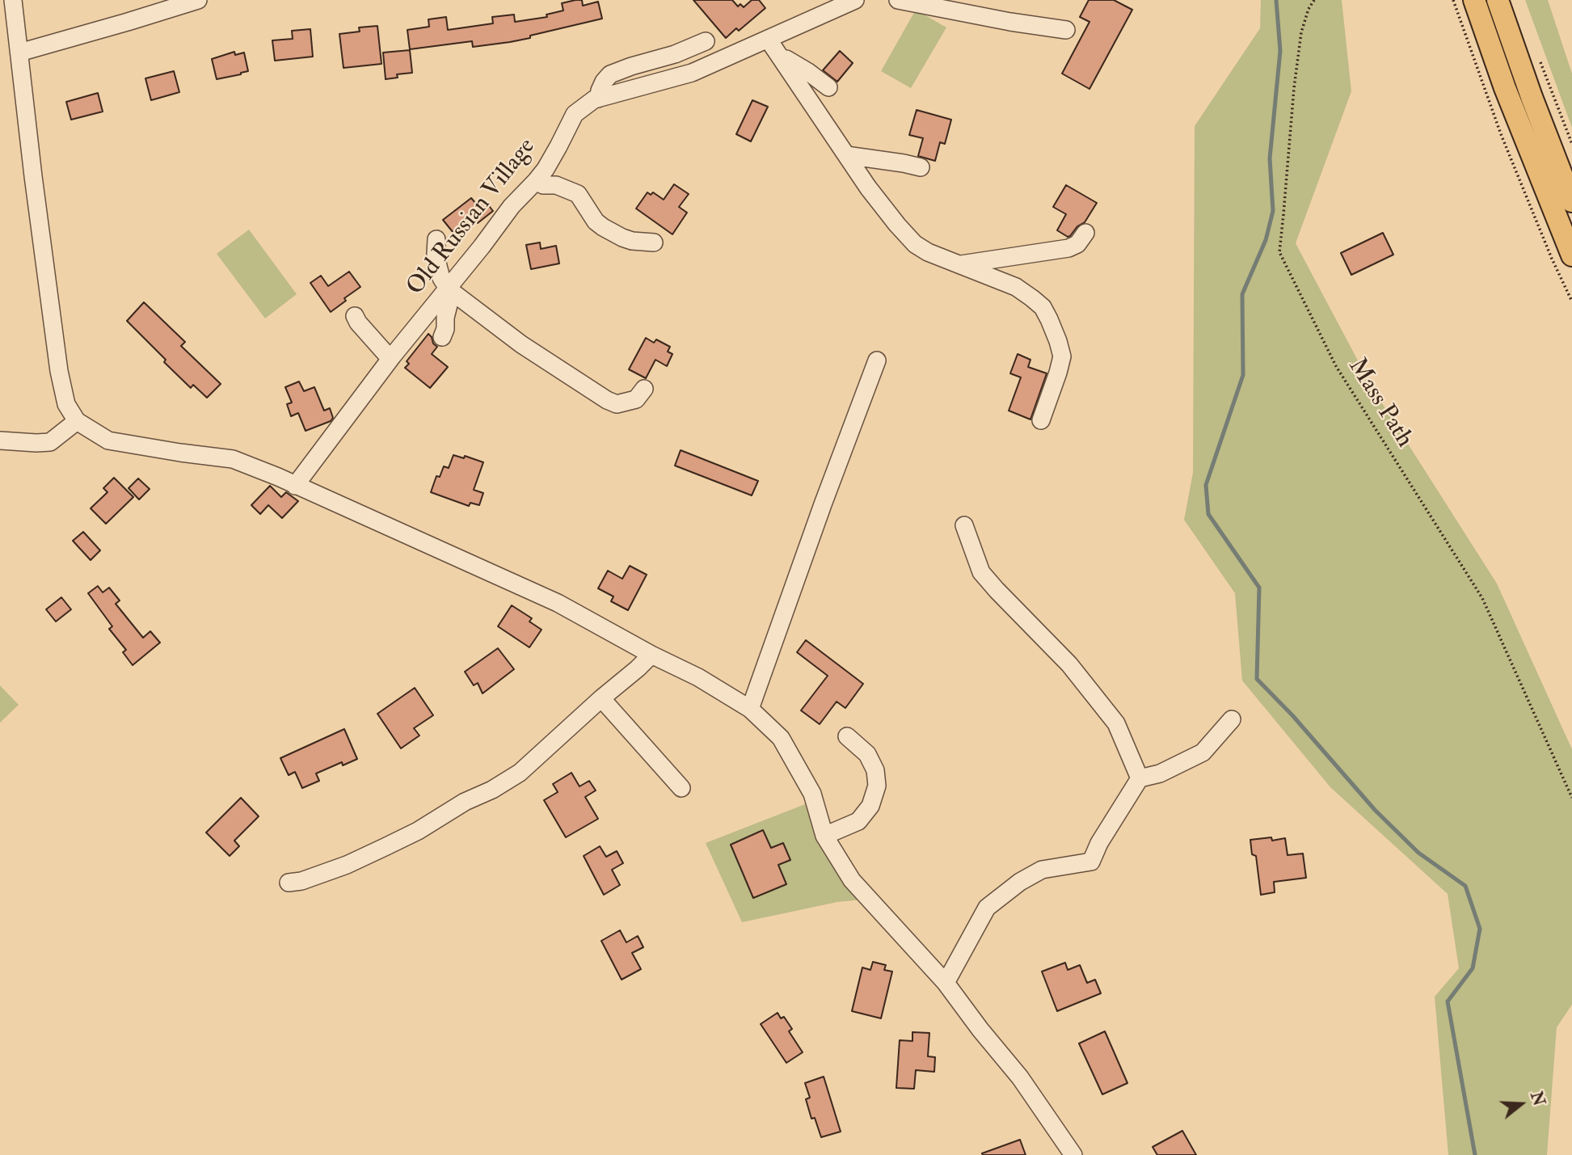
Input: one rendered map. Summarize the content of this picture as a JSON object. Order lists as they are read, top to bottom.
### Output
{
  "streets": {
    "street": ["Old Russian Village"],
    "path": ["Mass Path"]
  },
  "north": "right"
}
